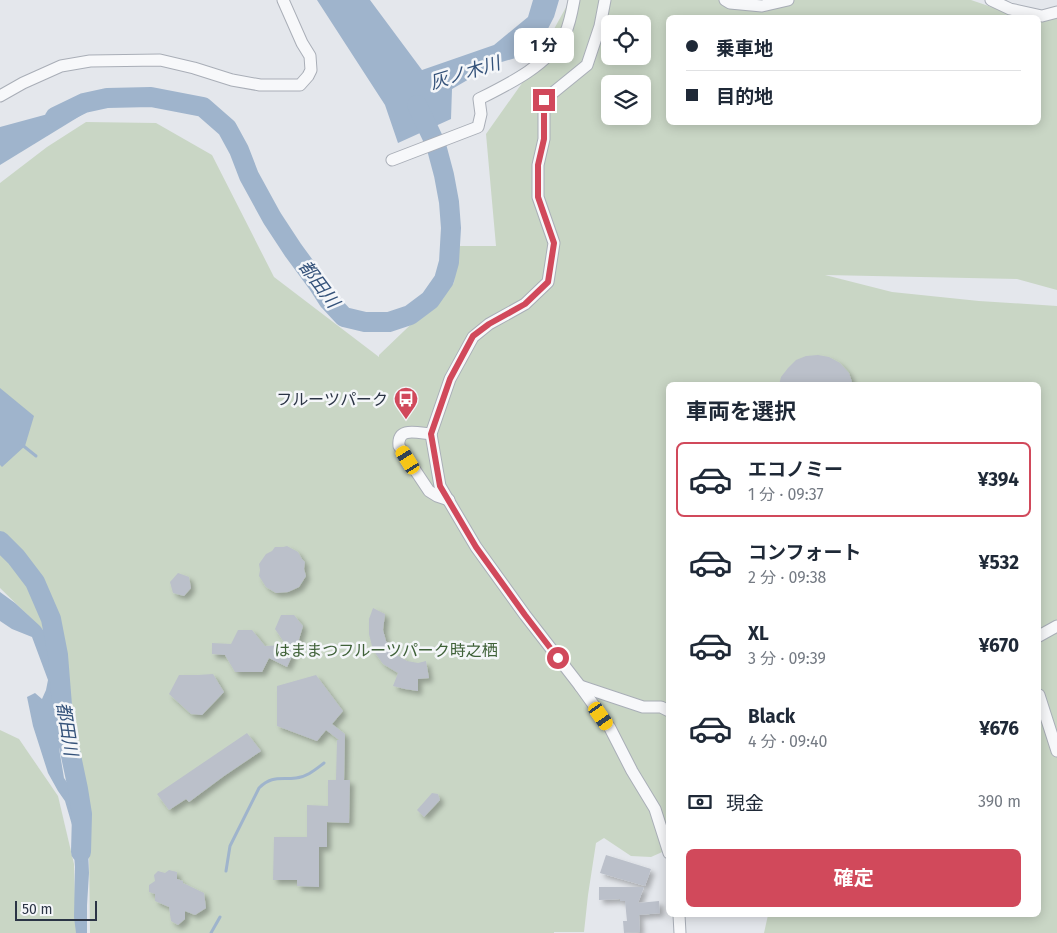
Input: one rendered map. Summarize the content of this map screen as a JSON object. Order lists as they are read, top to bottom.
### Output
{
  "water": ["灰ノ木川", "都田川"],
  "parks": ["はままつフルーツパーク時之栖"],
  "places": {
    "bus stop": ["フルーツパーク"]
  },
  "scale_bar": "50 m",
  "page": {
    "banner": ["乗車地", "目的地"],
    "bubble": "1 分",
    "heading": "車両を選択",
    "list": [
      {
        "name": "エコノミー",
        "note": "1 分 · 09:37",
        "value": "¥394"
      },
      {
        "name": "コンフォート",
        "note": "2 分 · 09:38",
        "value": "¥532"
      },
      {
        "name": "XL",
        "note": "3 分 · 09:39",
        "value": "¥670"
      },
      {
        "name": "Black",
        "note": "4 分 · 09:40",
        "value": "¥676"
      }
    ],
    "pay": ["現金", "390 m"],
    "buttons": "確定",
    "scale": "50 m"
  }
}
